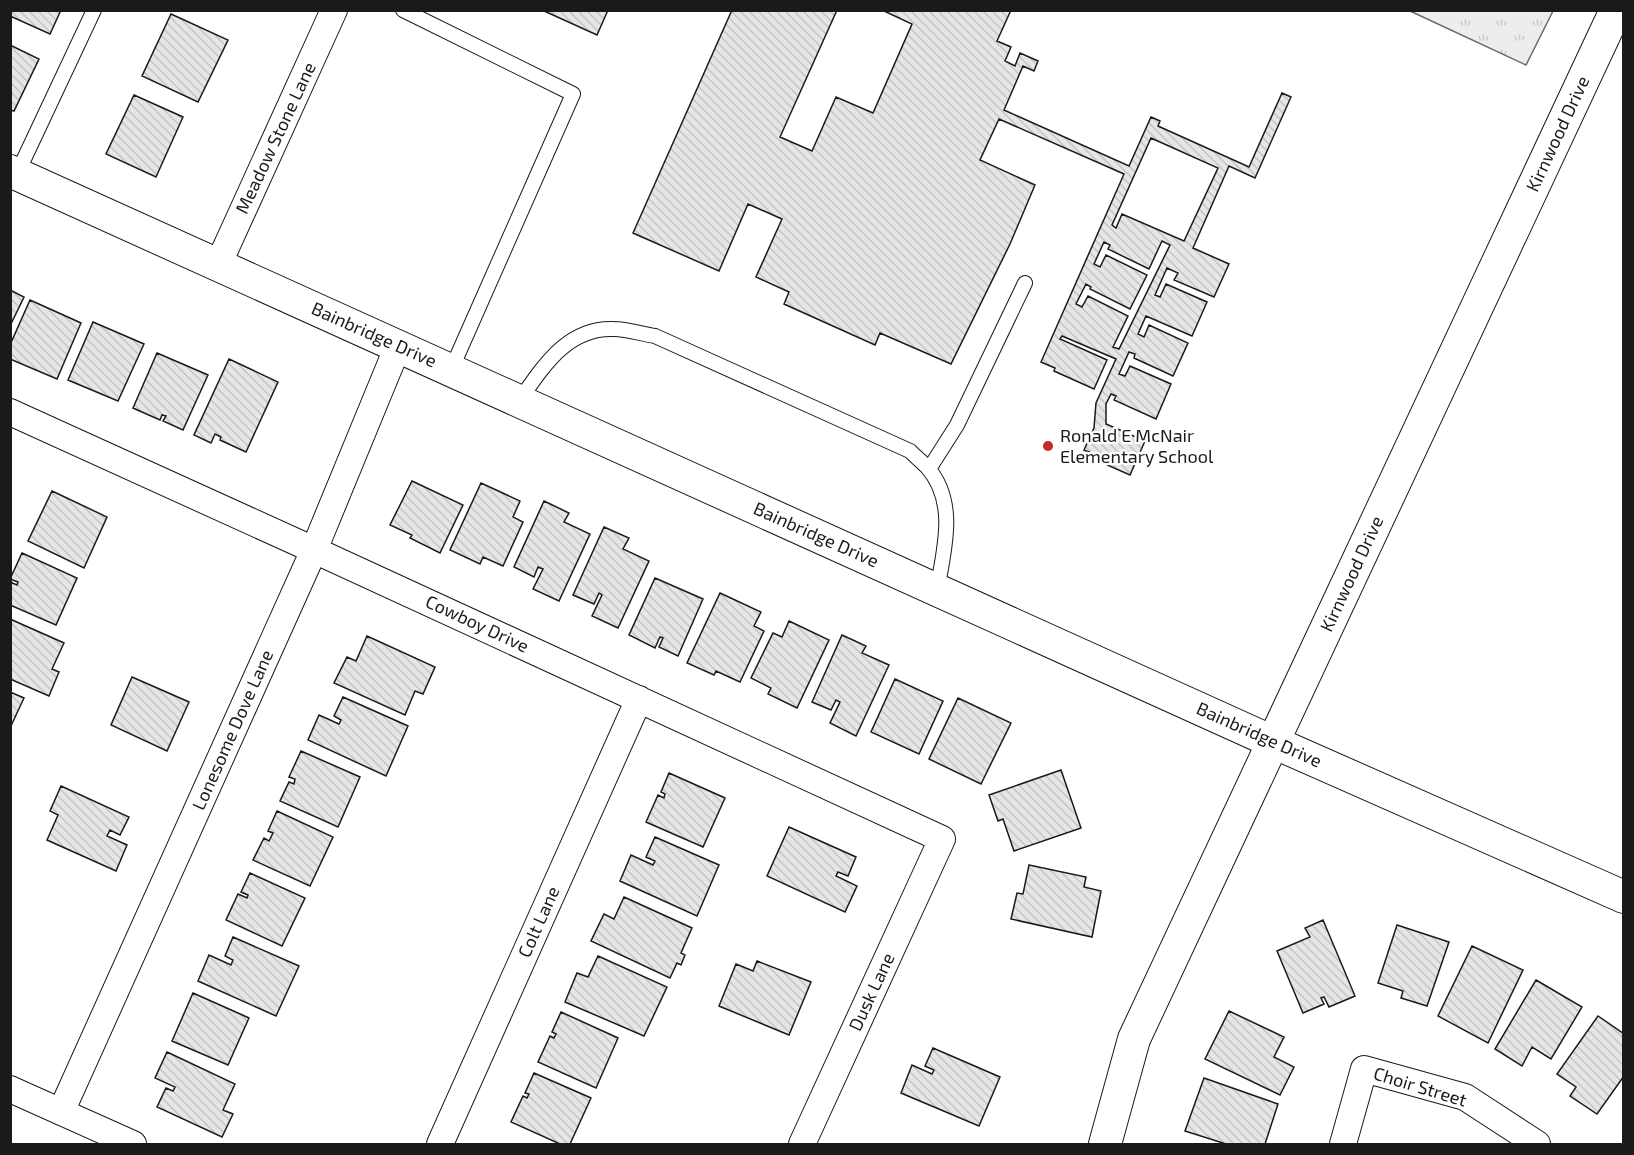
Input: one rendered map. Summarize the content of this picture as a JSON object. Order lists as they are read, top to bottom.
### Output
{
  "streets": {
    "street": [
      "Kirnwood Drive",
      "Meadow Stone Lane",
      "Bainbridge Drive",
      "Cowboy Drive",
      "Lonesome Dove Lane",
      "Colt Lane",
      "Dusk Lane",
      "Choir Street"
    ]
  },
  "crossings": [
    ["Kirnwood Drive", "Bainbridge Drive"],
    ["Meadow Stone Lane", "Bainbridge Drive"],
    ["Bainbridge Drive", "Lonesome Dove Lane"],
    ["Cowboy Drive", "Lonesome Dove Lane"],
    ["Cowboy Drive", "Colt Lane"],
    ["Cowboy Drive", "Dusk Lane"]
  ],
  "places": ["Ronald E McNair Elementary School"]
}
